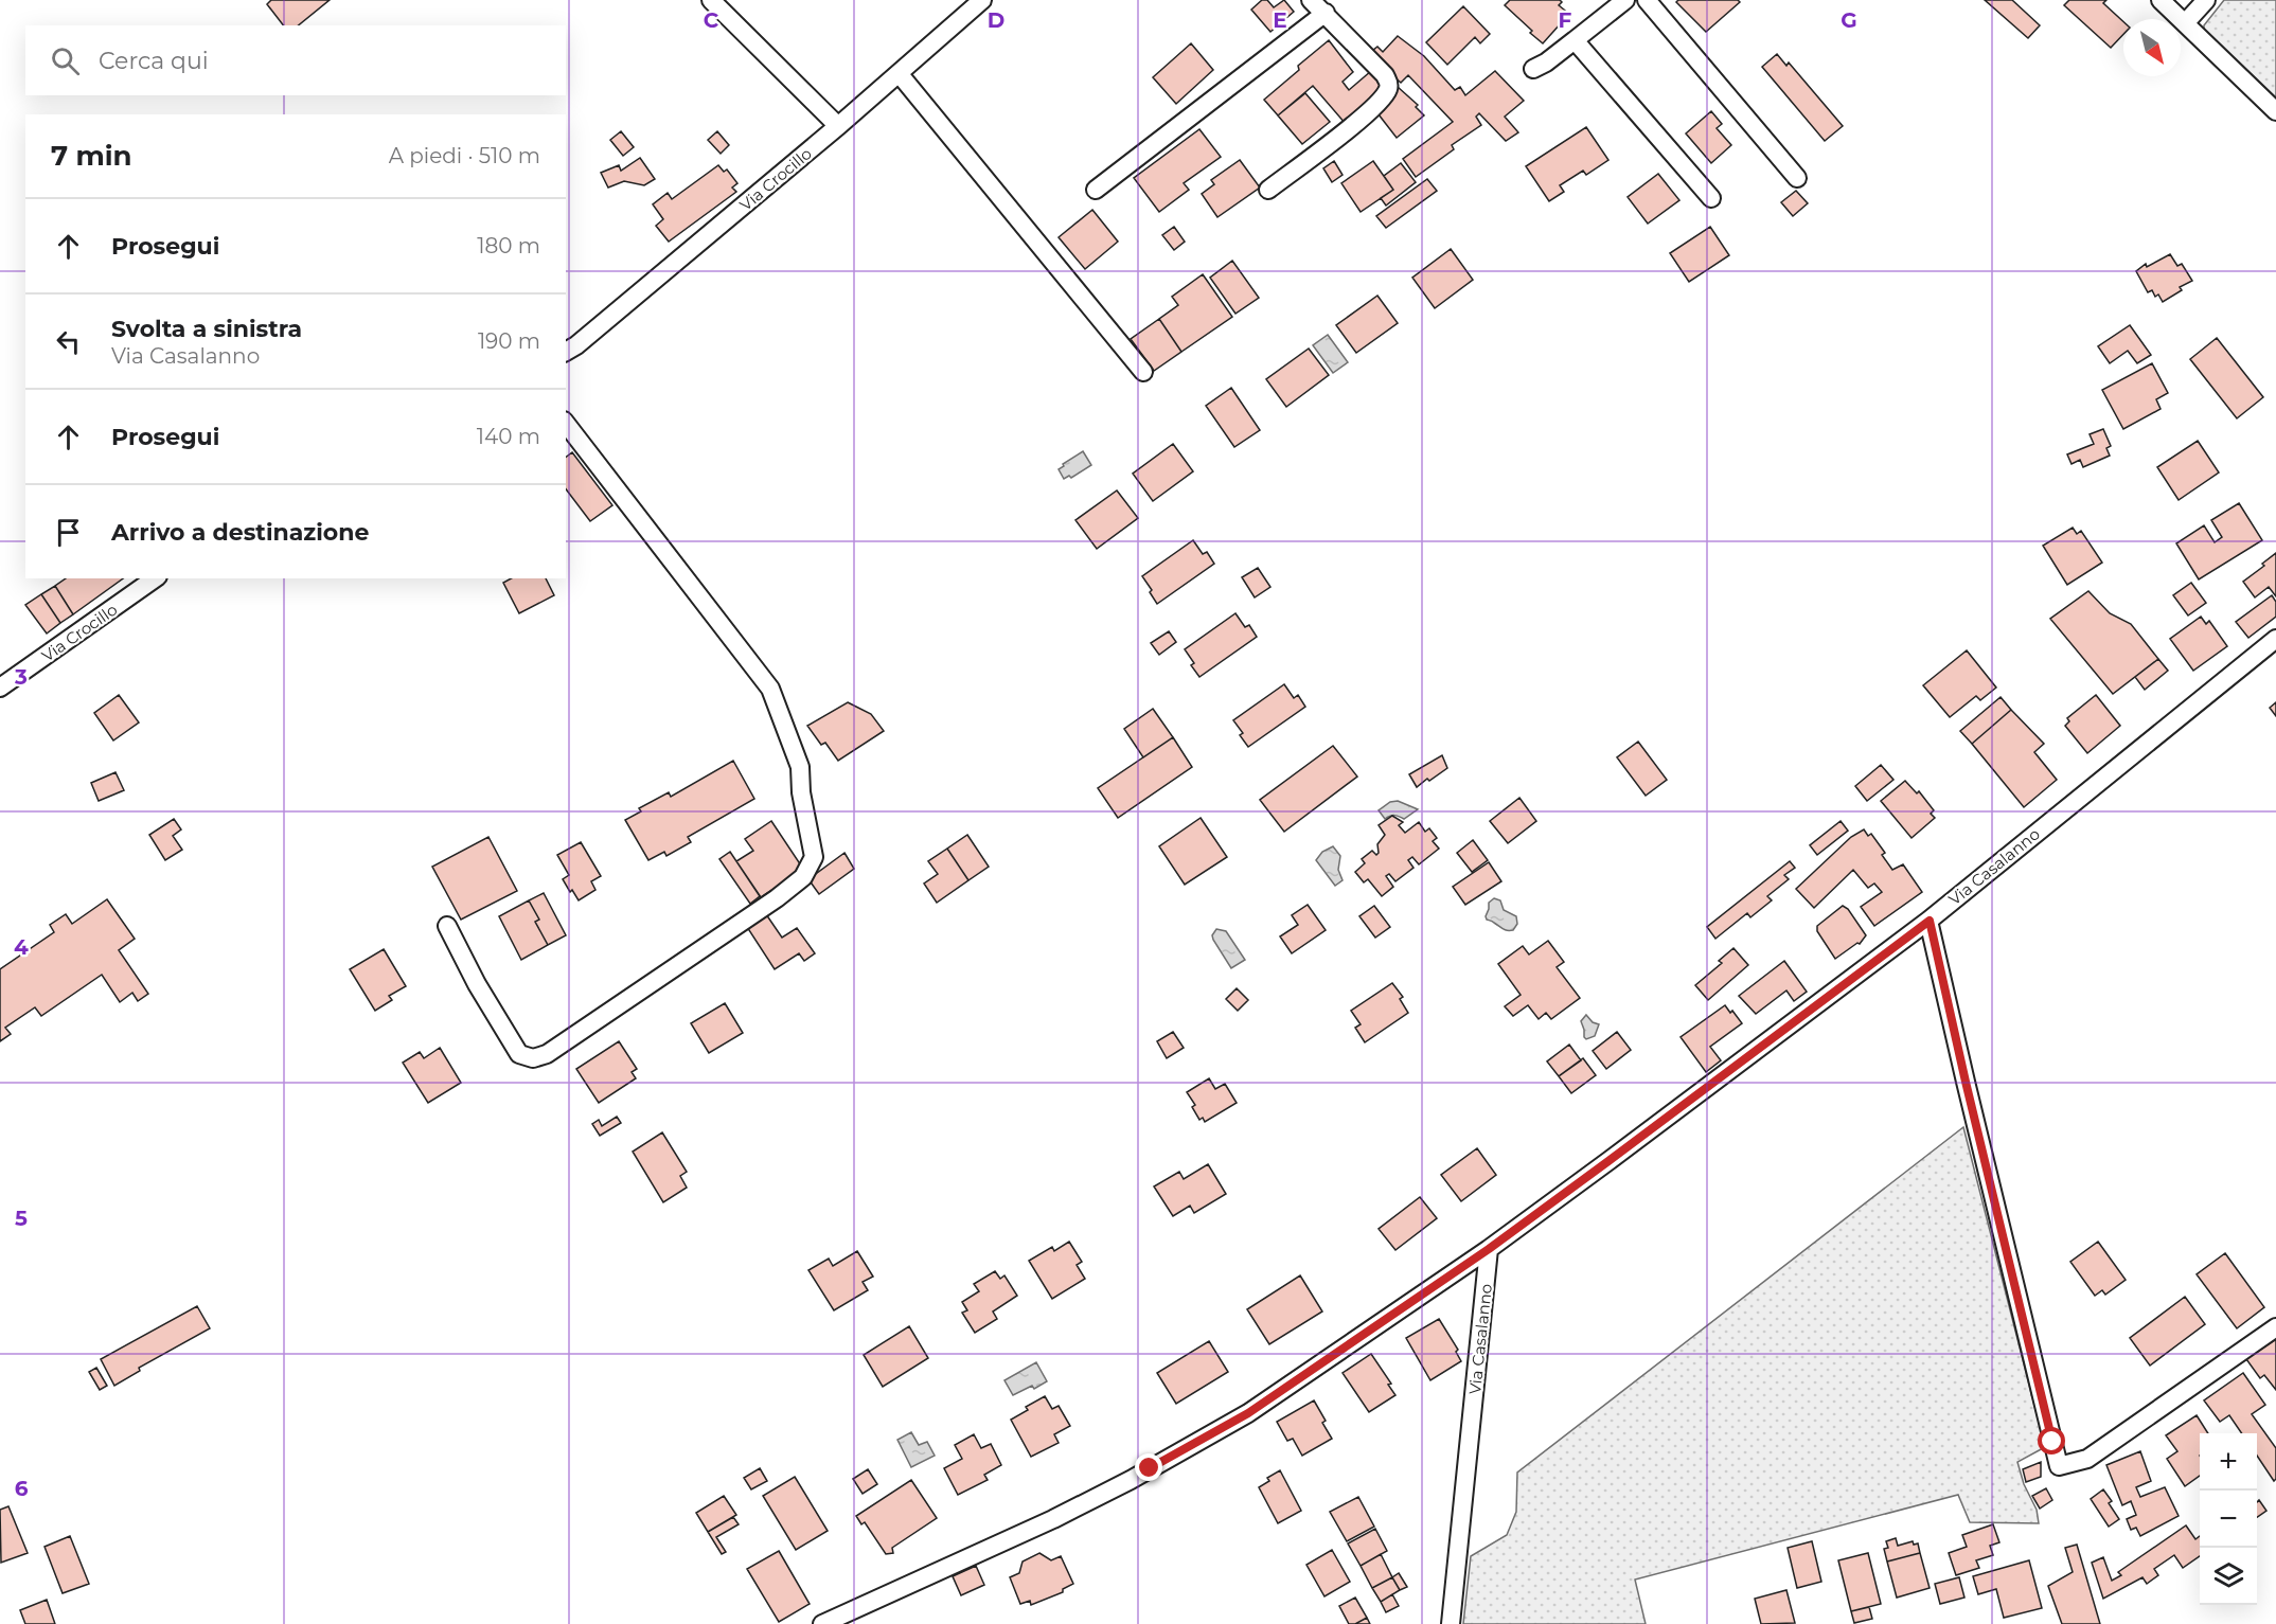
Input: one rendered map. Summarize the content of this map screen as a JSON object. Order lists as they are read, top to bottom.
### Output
{
  "streets": {
    "street": ["Via Crocillo", "Via Casalanno"]
  },
  "north": "bottom right",
  "page": {
    "search": "Cerca qui",
    "heading": ["7 min", "A piedi · 510 m"],
    "list": [
      ["Prosegui", "180 m"],
      ["Svolta a sinistra", "Via Casalanno", "190 m"],
      ["Prosegui", "140 m"],
      "Arrivo a destinazione"
    ],
    "map_buttons": ["+", "−"]
  },
  "grid": {
    "columns": [
      "C",
      "D",
      "E",
      "F",
      "G"
    ],
    "rows": [
      "3",
      "4",
      "5",
      "6"
    ]
  }
}
